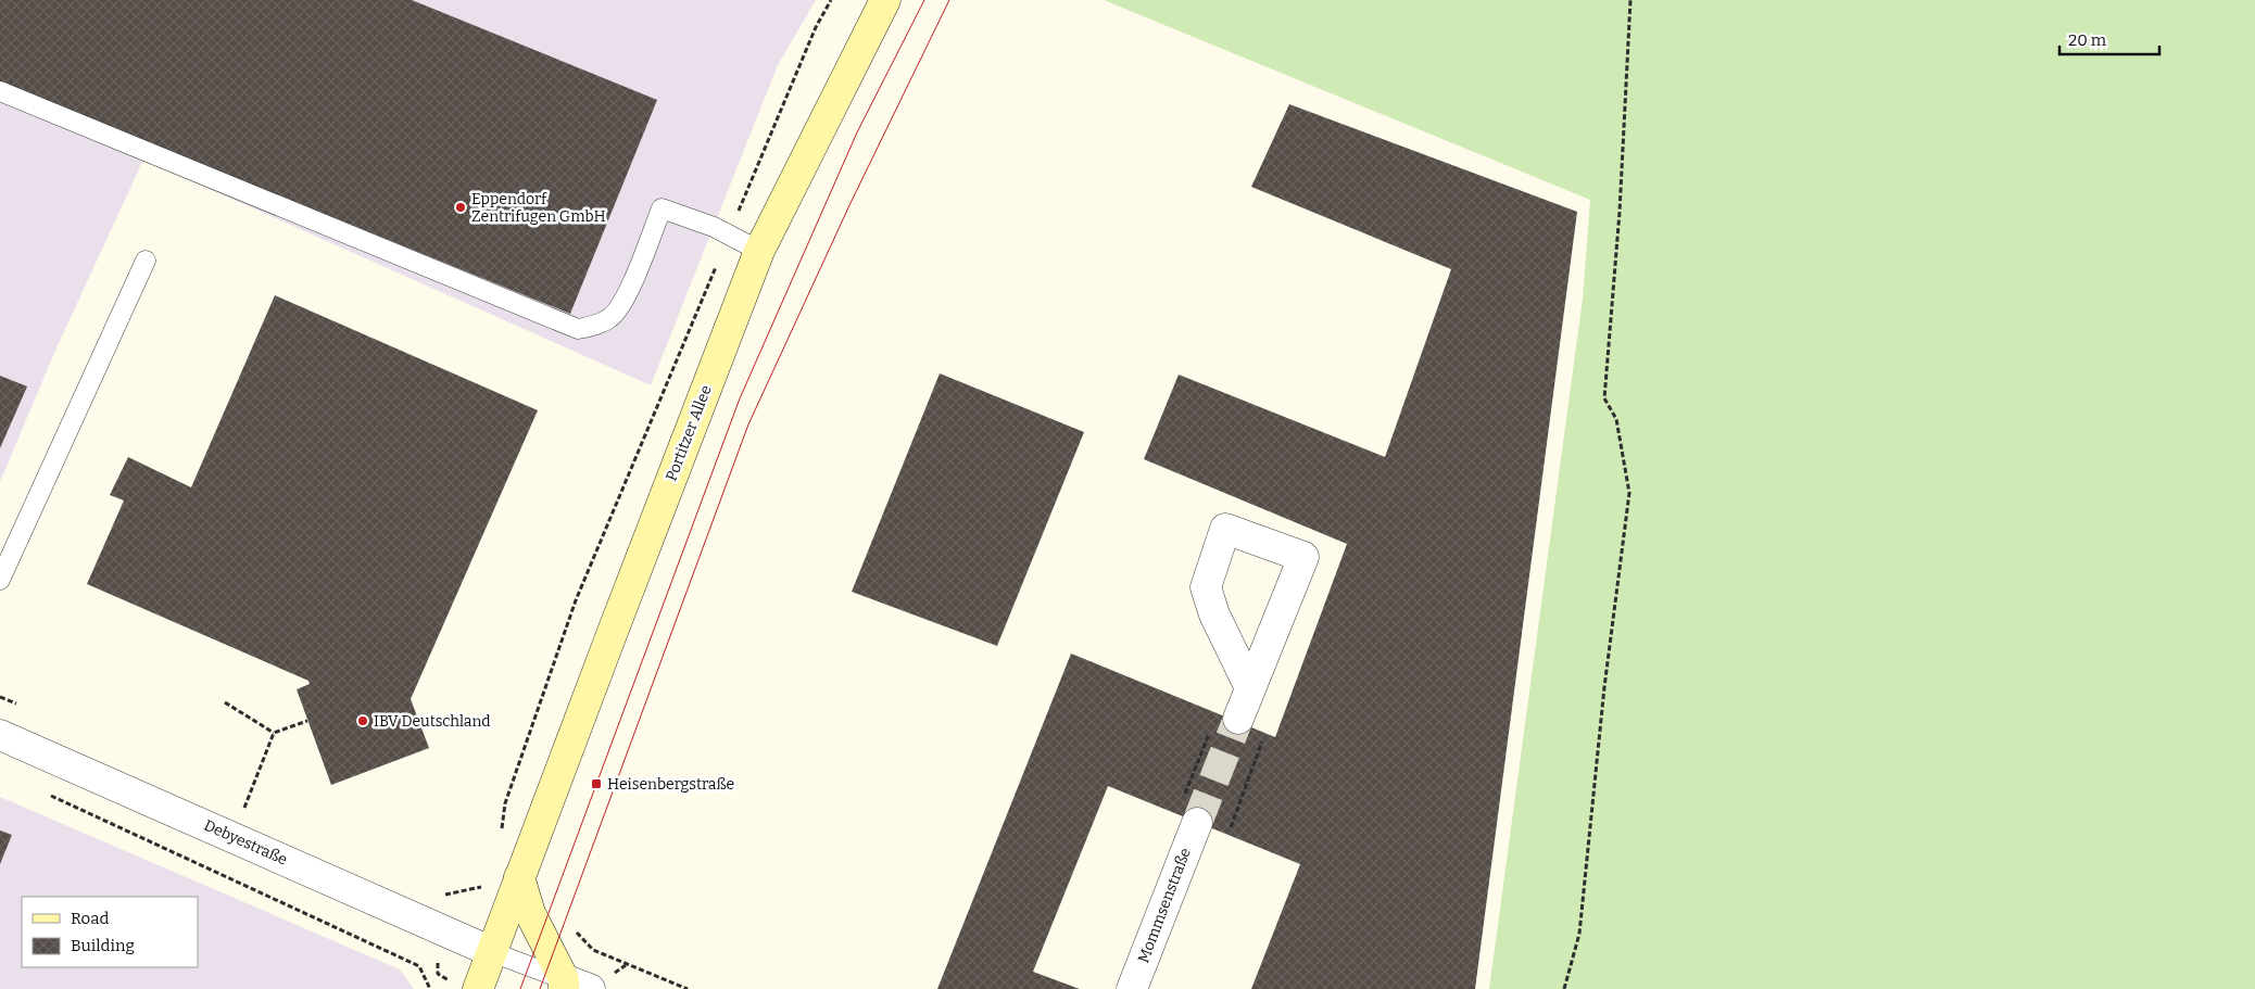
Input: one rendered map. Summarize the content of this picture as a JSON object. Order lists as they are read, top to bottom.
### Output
{
  "streets": {
    "main road": ["Portitzer Allee"],
    "street": ["Debyestraße", "Mommsenstraße"]
  },
  "crossings": [
    ["Portitzer Allee", "Debyestraße"]
  ],
  "places": {
    "other": ["Eppendorf Zentrifugen GmbH", "IBV Deutschland"],
    "transit": ["Heisenbergstraße"]
  },
  "legend": ["Road", "Building"],
  "scale_bar": "20 m"
}
